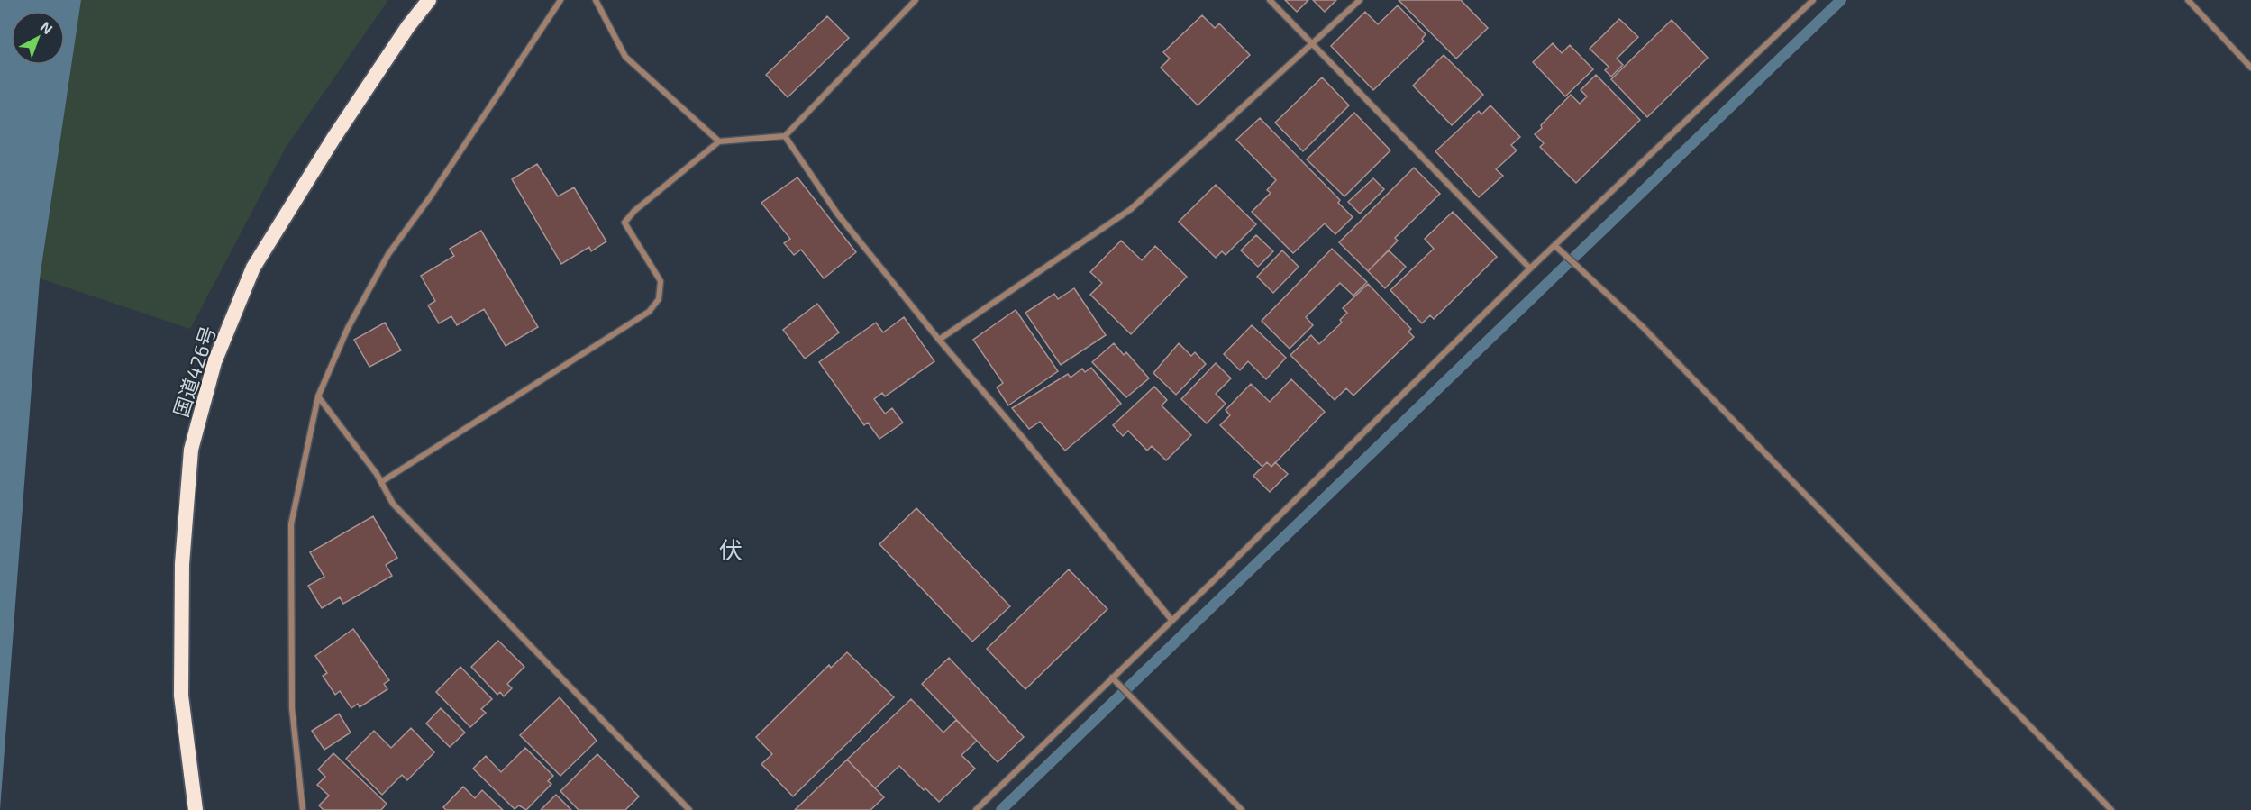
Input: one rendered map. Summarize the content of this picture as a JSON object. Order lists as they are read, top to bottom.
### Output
{
  "streets": {
    "highway": ["国道426号"]
  },
  "districts": ["伏"],
  "north": "top right"
}
